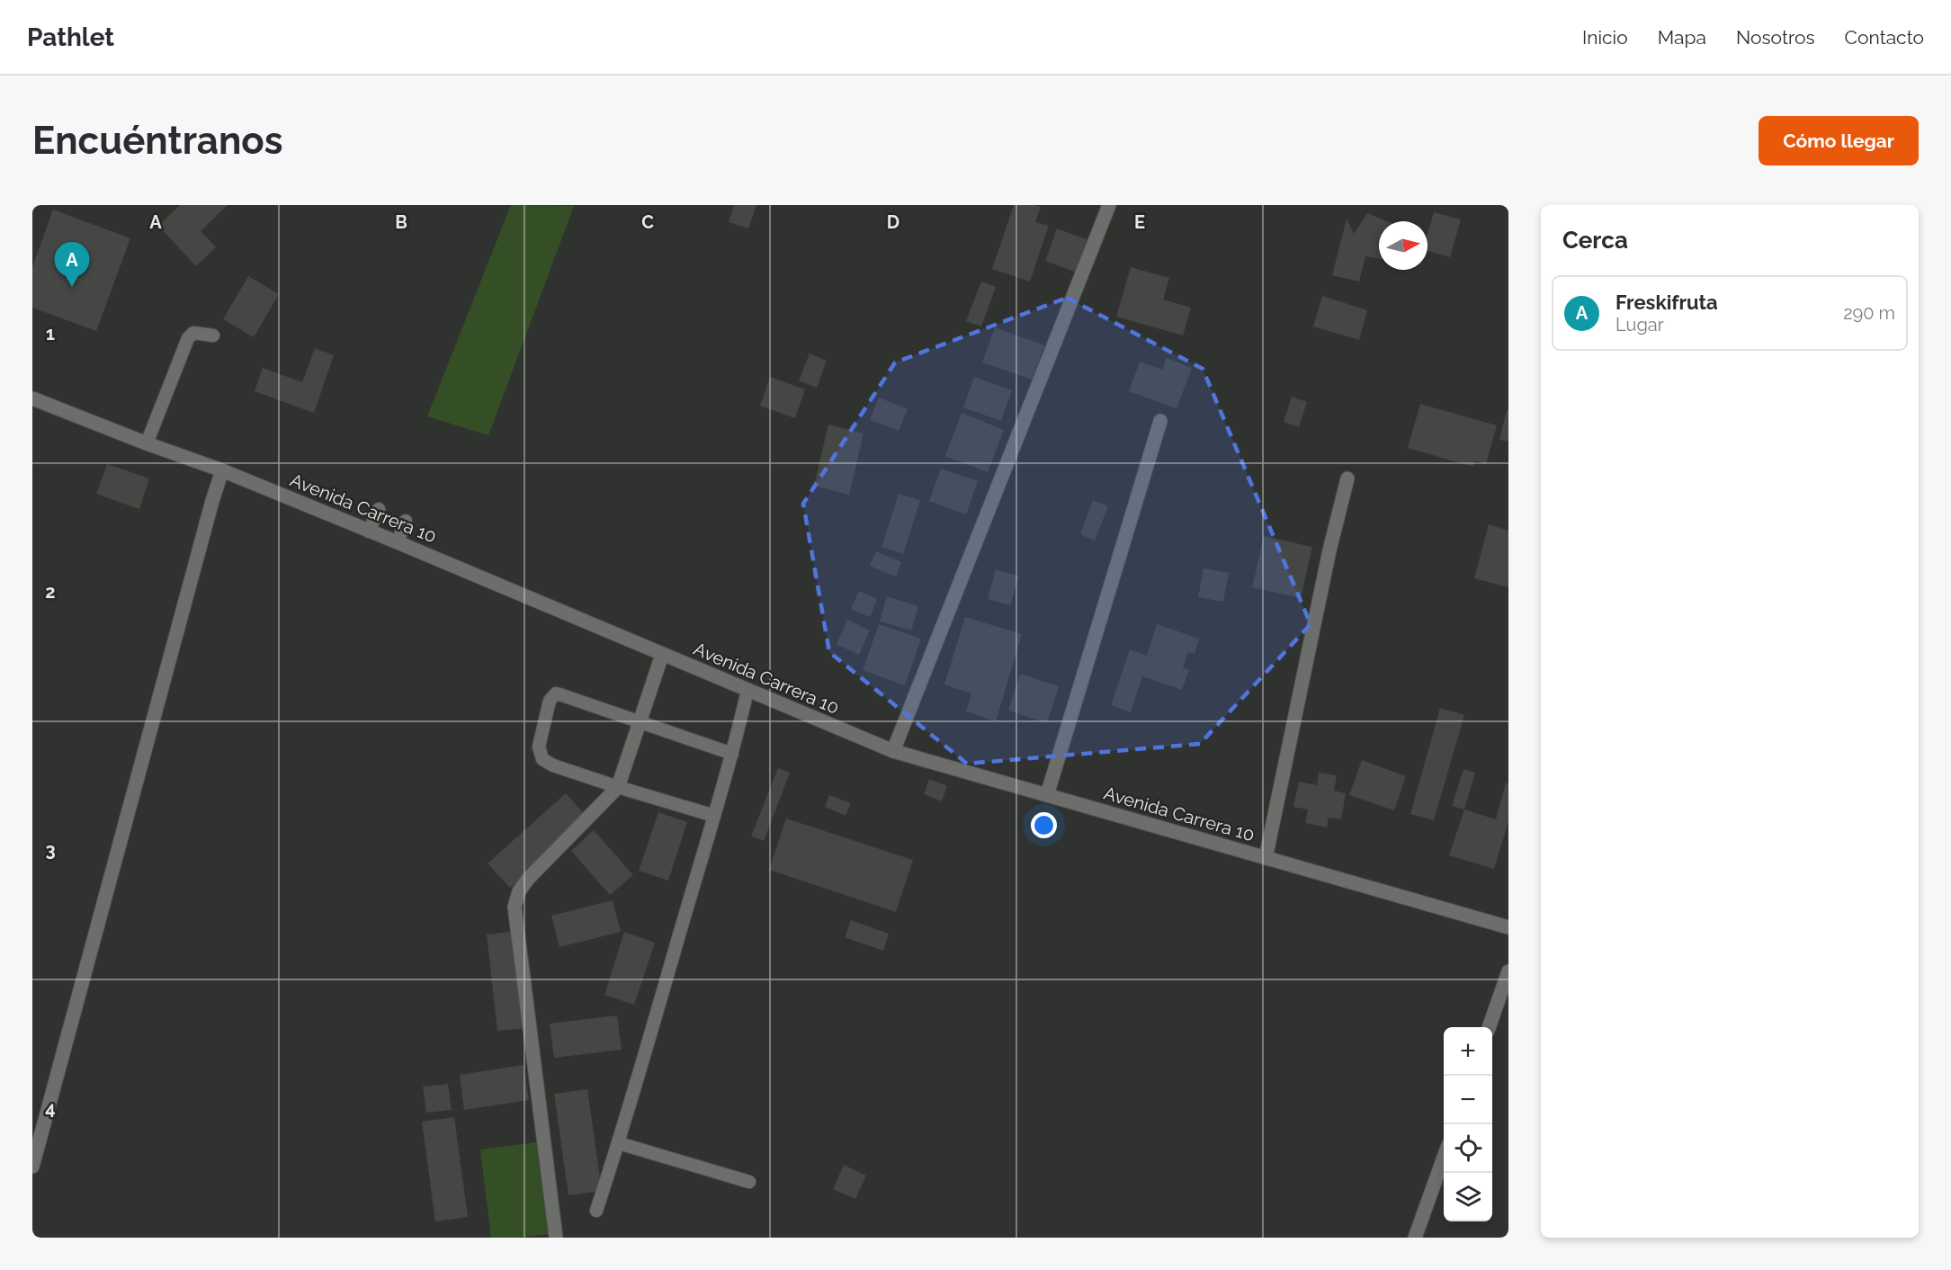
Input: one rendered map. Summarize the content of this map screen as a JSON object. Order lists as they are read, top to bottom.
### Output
{
  "streets": {
    "street": ["Avenida Carrera 10"]
  },
  "north": "right",
  "page": {
    "header": "Pathlet",
    "nav": [
      "Inicio",
      "Mapa",
      "Nosotros",
      "Contacto"
    ],
    "buttons": "Cómo llegar",
    "title": "Encuéntranos",
    "heading": "Cerca",
    "pins": "A",
    "list": [
      {
        "mark": "A",
        "name": "Freskifruta",
        "note": "Lugar",
        "value": "290 m"
      }
    ],
    "map_buttons": ["+", "−"]
  },
  "grid": {
    "columns": [
      "A",
      "B",
      "C",
      "D",
      "E"
    ],
    "rows": [
      "1",
      "2",
      "3",
      "4"
    ]
  }
}
